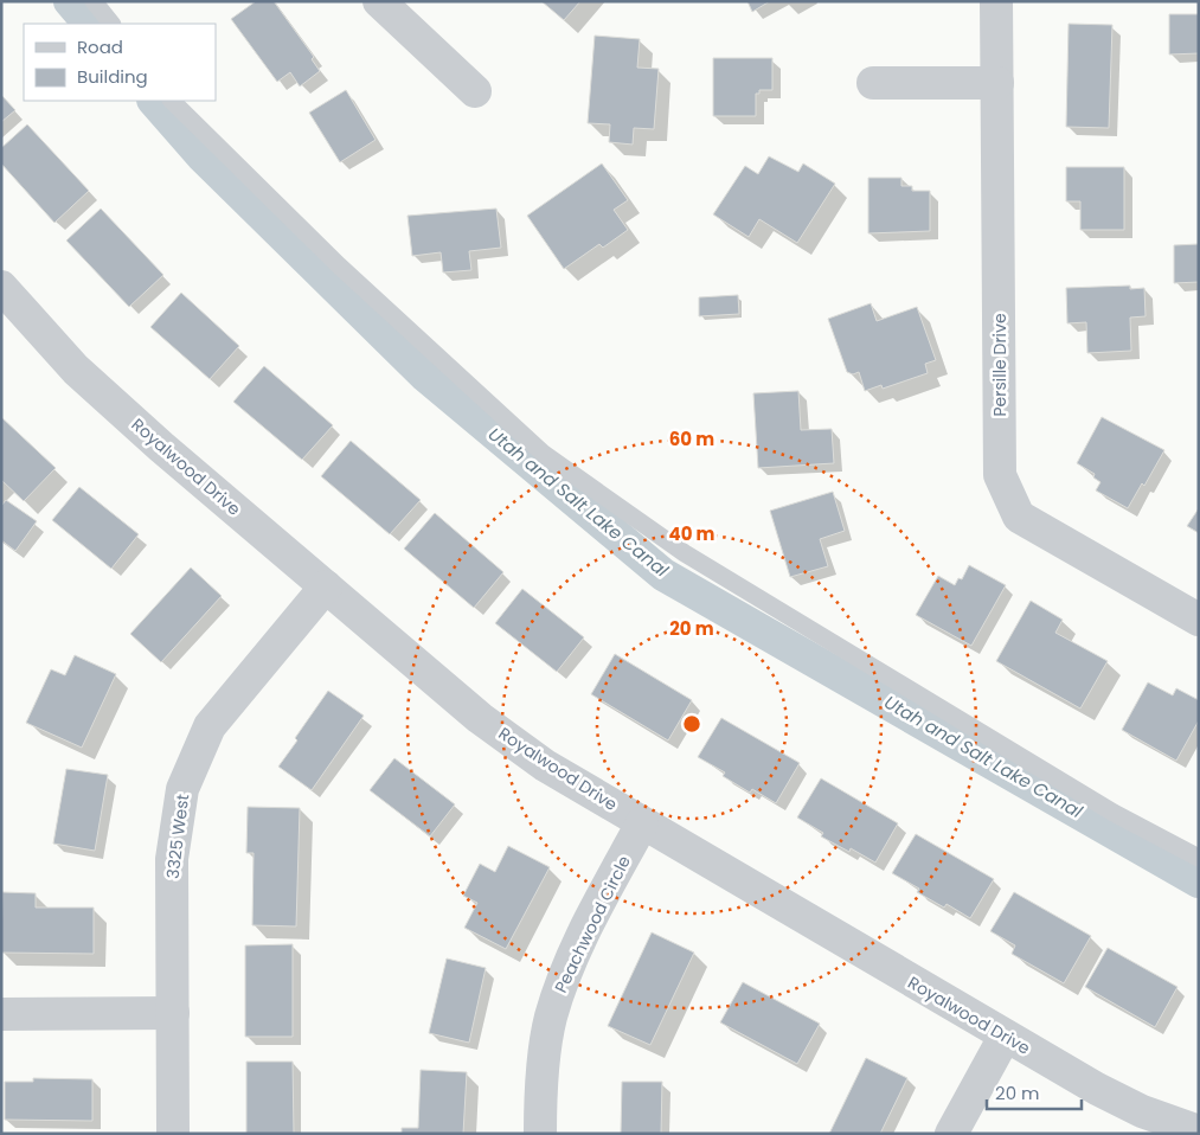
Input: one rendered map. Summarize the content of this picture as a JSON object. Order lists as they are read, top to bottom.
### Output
{
  "streets": {
    "street": [
      "Persille Drive",
      "Royalwood Drive",
      "3325 West",
      "Peachwood Circle"
    ]
  },
  "crossings": [
    ["Royalwood Drive", "3325 West"],
    ["Royalwood Drive", "Peachwood Circle"]
  ],
  "water": ["Utah and Salt Lake Canal"],
  "legend": ["Road", "Building"],
  "scale_bar": "20 m",
  "rings": ["60 m", "40 m", "20 m"]
}
